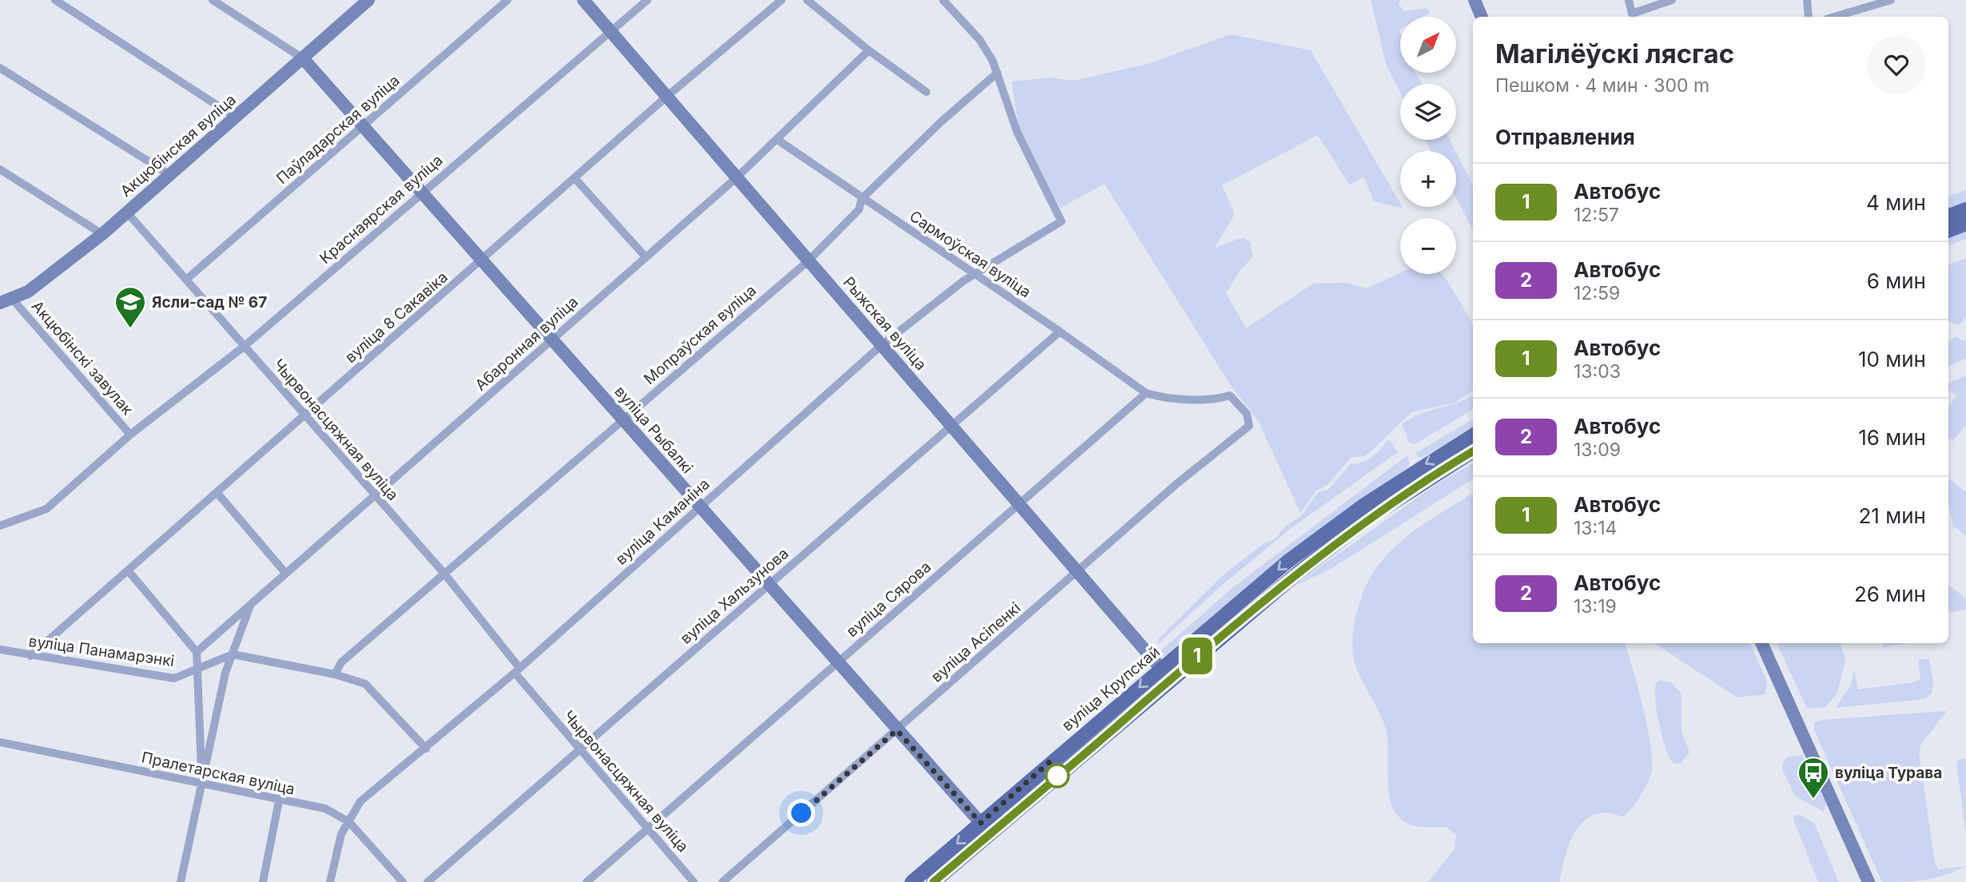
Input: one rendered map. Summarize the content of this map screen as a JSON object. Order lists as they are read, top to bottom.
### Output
{
  "streets": {
    "main road": ["вуліца Крупскай"],
    "street": [
      "Паўладарская вуліца",
      "Акцюбінская вуліца",
      "Краснаярская вуліца",
      "Сармоўская вуліца",
      "вуліца 8 Сакавіка",
      "Рыжская вуліца",
      "Мопраўская вуліца",
      "Абаронная вуліца",
      "Акцюбінскі завулак",
      "Чырвонасцяжная вуліца",
      "вуліца Рыбалкі",
      "вуліца Каманіна",
      "вуліца Хальзунова",
      "вуліца Сярова",
      "вуліца Асіпенкі",
      "вуліца Панамарэнкі",
      "Пралетарская вуліца"
    ]
  },
  "crossings": [
    ["Паўладарская вуліца", "Чырвонасцяжная вуліца"],
    ["Паўладарская вуліца", "вуліца Рыбалкі"],
    ["Акцюбінская вуліца", "Акцюбінскі завулак"],
    ["Акцюбінская вуліца", "Чырвонасцяжная вуліца"],
    ["Акцюбінская вуліца", "вуліца Рыбалкі"],
    ["Краснаярская вуліца", "Рыжская вуліца"],
    ["Краснаярская вуліца", "Акцюбінскі завулак"],
    ["Краснаярская вуліца", "Чырвонасцяжная вуліца"],
    ["Краснаярская вуліца", "вуліца Рыбалкі"],
    ["Сармоўская вуліца", "Мопраўская вуліца"],
    ["Сармоўская вуліца", "Абаронная вуліца"],
    ["Сармоўская вуліца", "вуліца Каманіна"],
    ["Сармоўская вуліца", "вуліца Хальзунова"],
    ["Сармоўская вуліца", "вуліца Сярова"],
    ["Сармоўская вуліца", "вуліца Асіпенкі"],
    ["вуліца 8 Сакавіка", "Рыжская вуліца"],
    ["вуліца 8 Сакавіка", "Чырвонасцяжная вуліца"],
    ["вуліца 8 Сакавіка", "вуліца Рыбалкі"],
    ["вуліца 8 Сакавіка", "вуліца Панамарэнкі"],
    ["Рыжская вуліца", "Мопраўская вуліца"],
    ["Рыжская вуліца", "Абаронная вуліца"],
    ["Рыжская вуліца", "вуліца Каманіна"],
    ["Рыжская вуліца", "вуліца Хальзунова"],
    ["Рыжская вуліца", "вуліца Сярова"],
    ["Рыжская вуліца", "вуліца Асіпенкі"],
    ["Рыжская вуліца", "вуліца Крупскай"],
    ["Мопраўская вуліца", "Чырвонасцяжная вуліца"],
    ["Мопраўская вуліца", "вуліца Рыбалкі"],
    ["Мопраўская вуліца", "вуліца Каманіна"],
    ["Абаронная вуліца", "Чырвонасцяжная вуліца"],
    ["Абаронная вуліца", "вуліца Рыбалкі"],
    ["Чырвонасцяжная вуліца", "вуліца Каманіна"],
    ["Чырвонасцяжная вуліца", "вуліца Хальзунова"],
    ["Чырвонасцяжная вуліца", "вуліца Сярова"],
    ["вуліца Рыбалкі", "вуліца Каманіна"],
    ["вуліца Рыбалкі", "вуліца Хальзунова"],
    ["вуліца Рыбалкі", "вуліца Сярова"],
    ["вуліца Рыбалкі", "вуліца Асіпенкі"],
    ["вуліца Рыбалкі", "вуліца Крупскай"],
    ["вуліца Каманіна", "Пралетарская вуліца"],
    ["вуліца Сярова", "вуліца Асіпенкі"]
  ],
  "places": {
    "school or university": ["Ясли-сад № 67"],
    "bus stop": ["вуліца Турава"]
  },
  "lines": ["bus line 1"],
  "north": "top right",
  "page": {
    "on_map": "1",
    "map_buttons": ["+", "−"],
    "heading": [
      ["Магілёўскі лясгас", "Пешком · 4 мин · 300 m"],
      "Отправления"
    ],
    "list": [
      {
        "mark": "1",
        "name": "Автобус",
        "note": "12:57",
        "value": "4 мин"
      },
      {
        "mark": "2",
        "name": "Автобус",
        "note": "12:59",
        "value": "6 мин"
      },
      {
        "mark": "1",
        "name": "Автобус",
        "note": "13:03",
        "value": "10 мин"
      },
      {
        "mark": "2",
        "name": "Автобус",
        "note": "13:09",
        "value": "16 мин"
      },
      {
        "mark": "1",
        "name": "Автобус",
        "note": "13:14",
        "value": "21 мин"
      },
      {
        "mark": "2",
        "name": "Автобус",
        "note": "13:19",
        "value": "26 мин"
      }
    ]
  }
}
